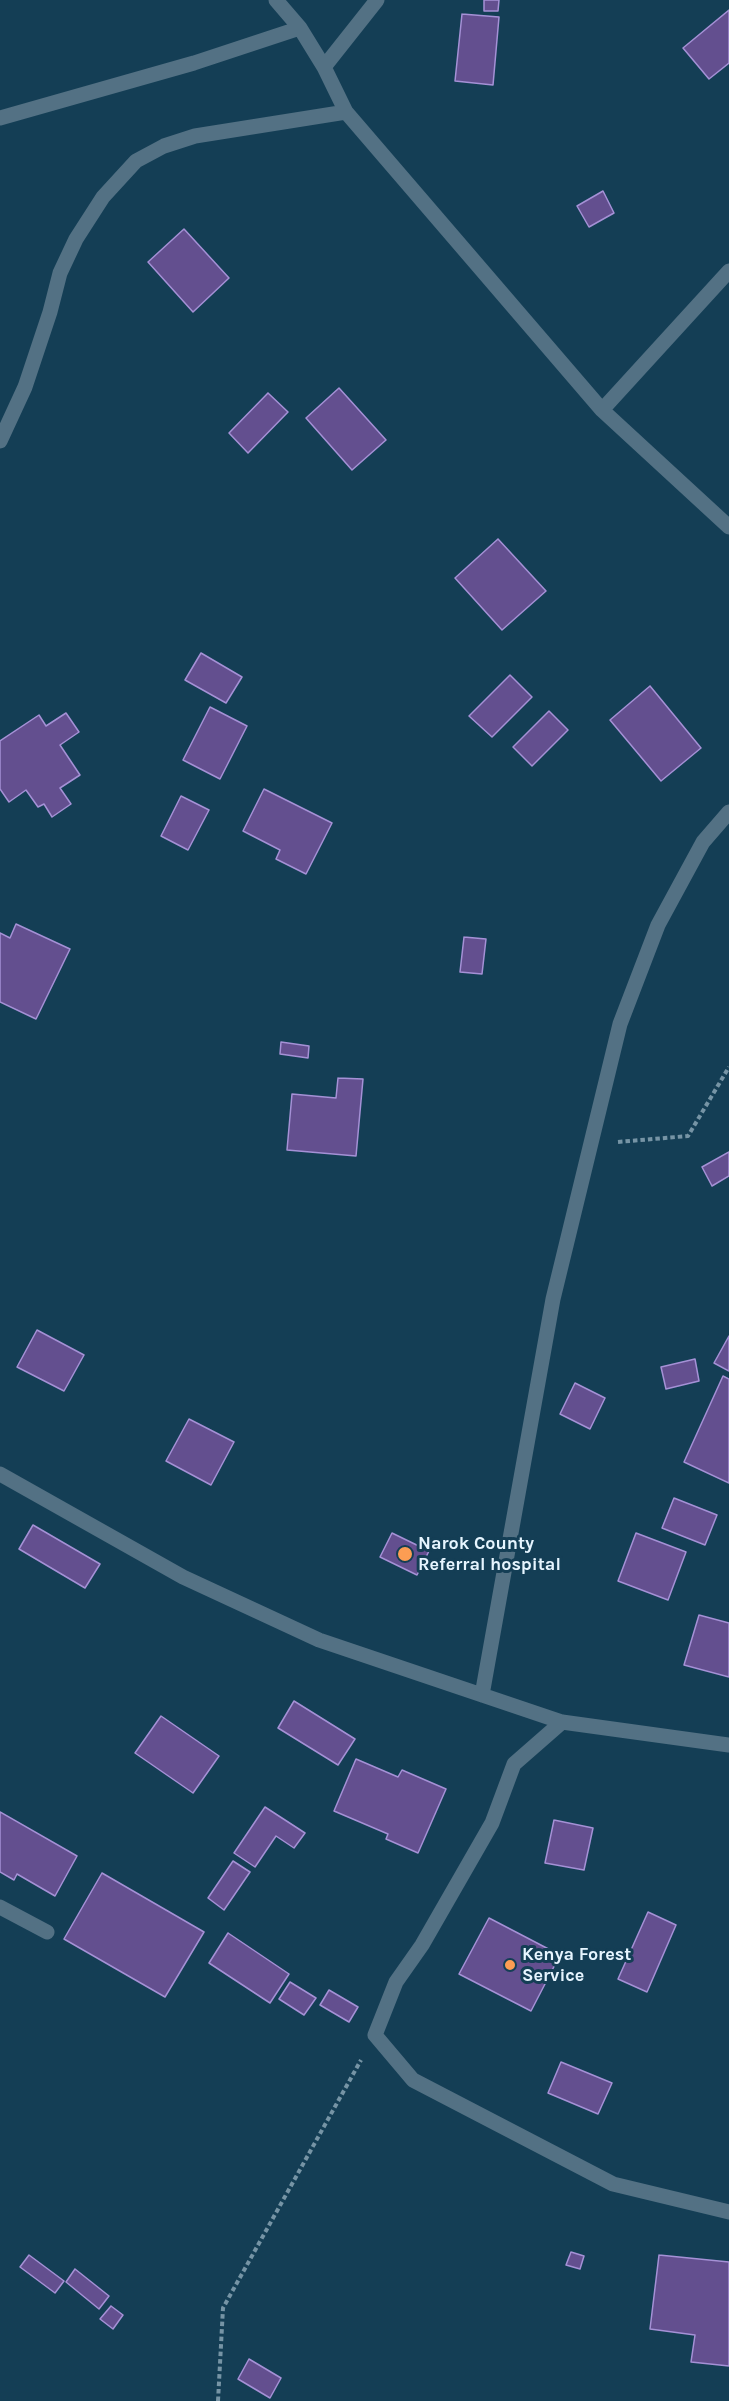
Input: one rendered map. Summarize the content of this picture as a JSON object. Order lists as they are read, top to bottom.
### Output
{
  "places": ["Narok County Referral hospital", "Kenya Forest Service"]
}
